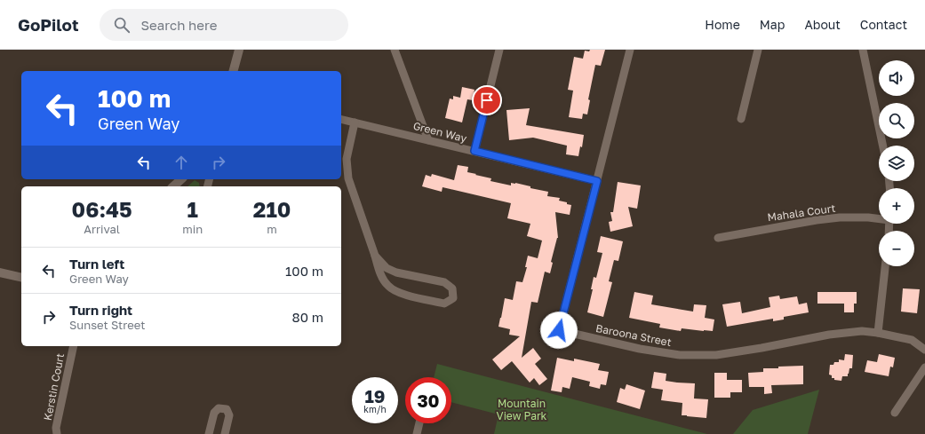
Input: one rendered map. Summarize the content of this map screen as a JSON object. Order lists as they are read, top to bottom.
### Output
{
  "streets": {
    "street": [
      "Green Way",
      "Mahala Court",
      "Baroona Street",
      "Kerstin Court"
    ]
  },
  "crossings": [
    ["Green Way", "Baroona Street"]
  ],
  "parks": ["Mountain View Park"],
  "page": {
    "header": "GoPilot",
    "search": "Search here",
    "nav": [
      "Home",
      "Map",
      "About",
      "Contact"
    ],
    "map_buttons": ["+", "−"],
    "turn": ["100 m", "Green Way"],
    "eta": [
      "06:45",
      "Arrival",
      "1",
      "min",
      "210",
      "m"
    ],
    "list": [
      {
        "name": "Turn left",
        "note": "Green Way",
        "value": "100 m"
      },
      {
        "name": "Turn right",
        "note": "Sunset Street",
        "value": "80 m"
      }
    ],
    "speed": "19 km/h",
    "limit": "30"
  }
}
